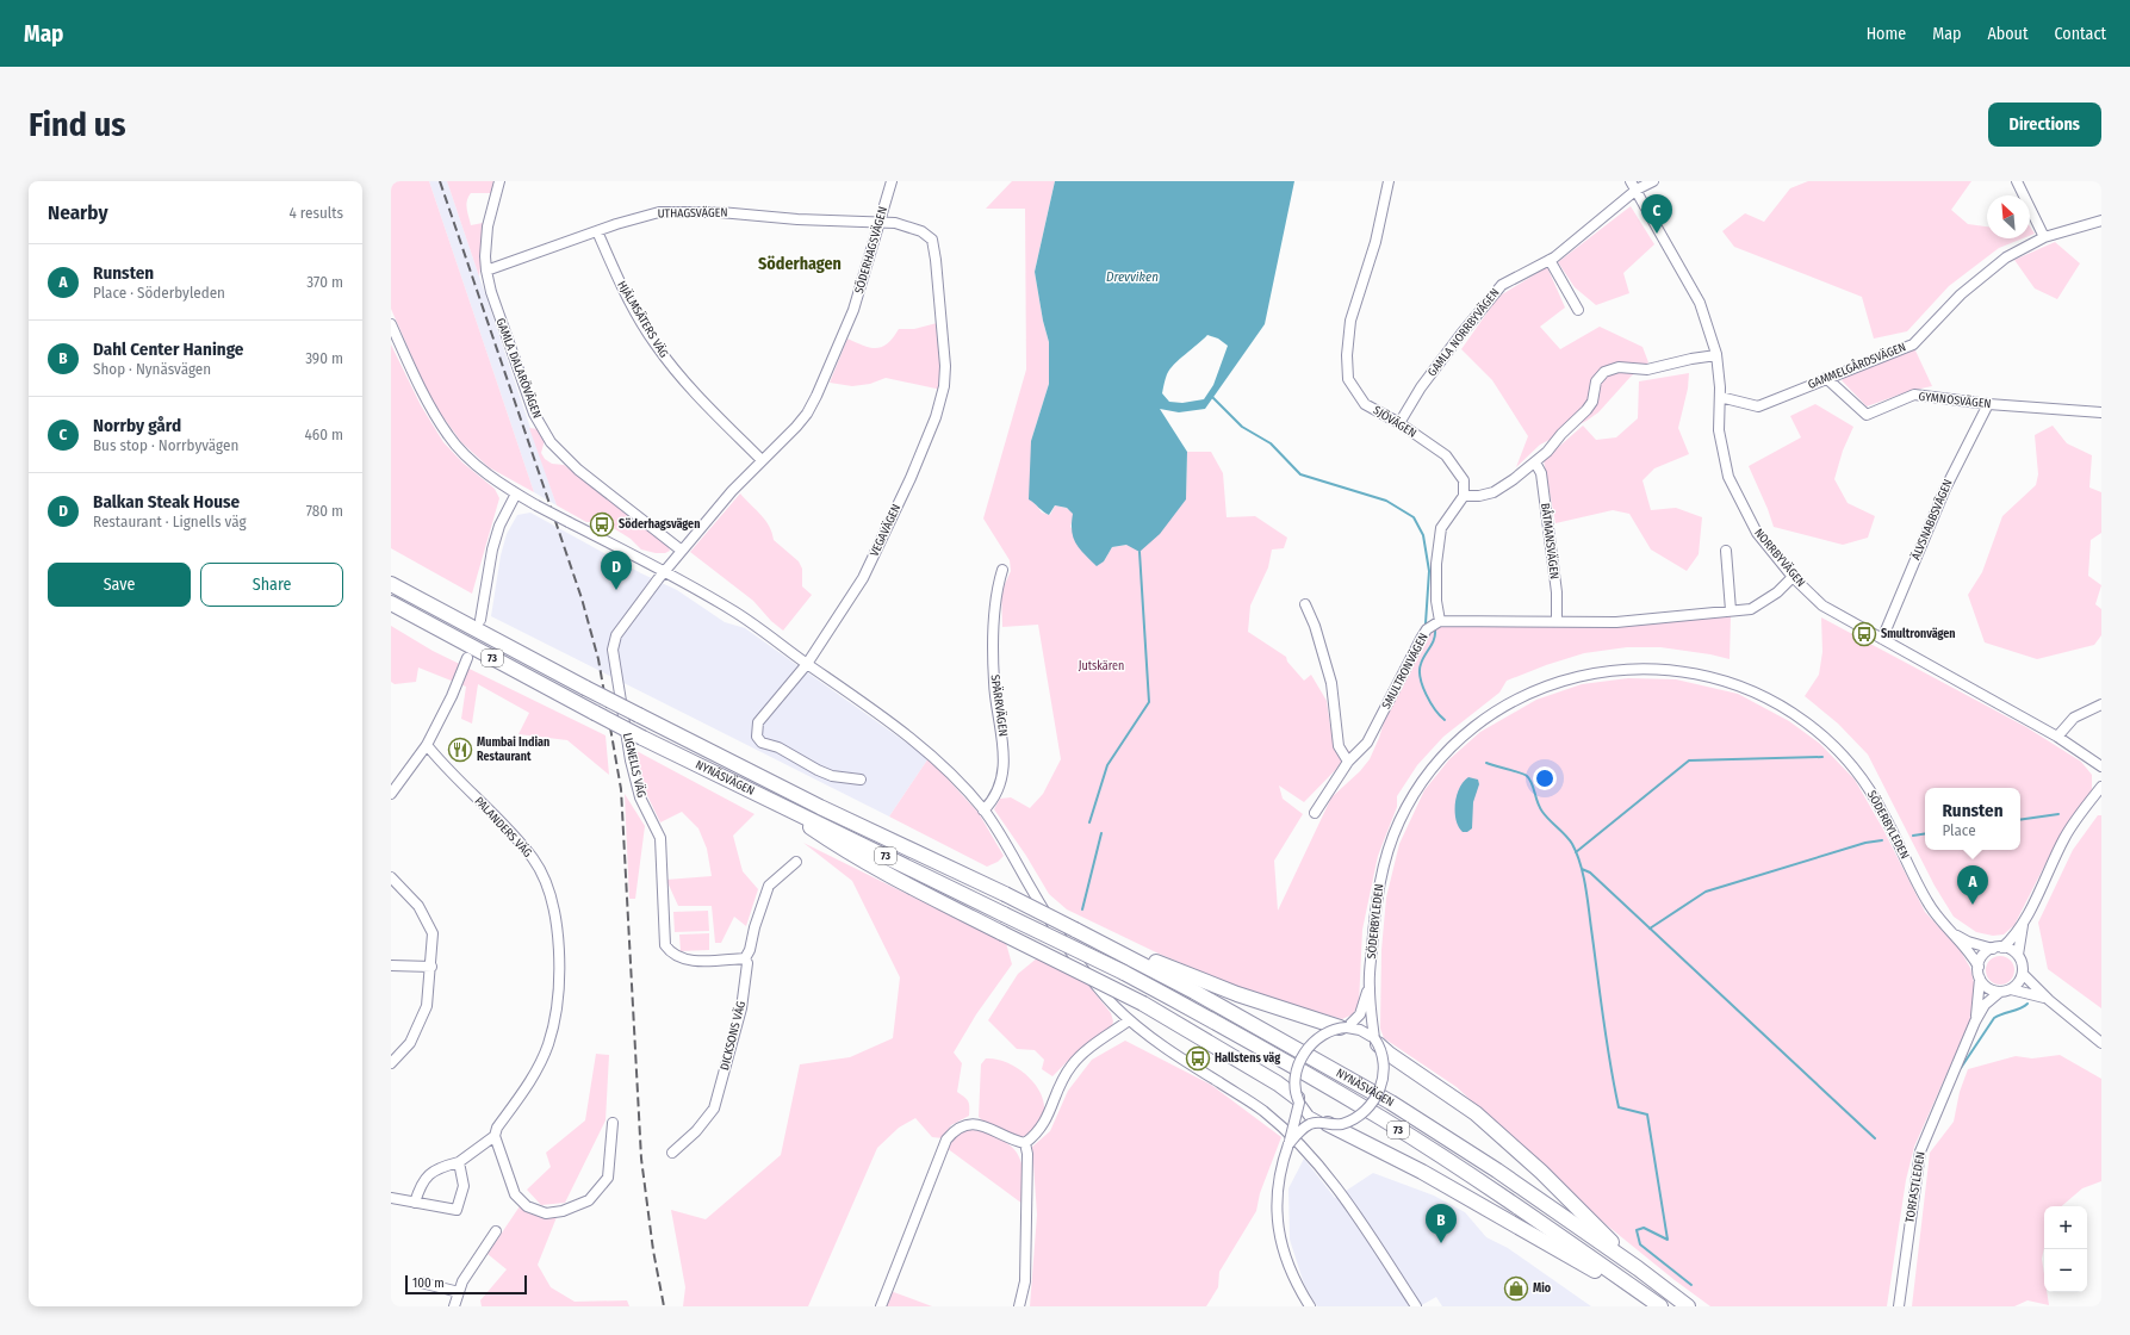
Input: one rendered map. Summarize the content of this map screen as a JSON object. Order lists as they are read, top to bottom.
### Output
{
  "streets": {
    "highway": ["73", "NYNÄSVÄGEN"],
    "street": [
      "UTHAGSVÄGEN",
      "SÖDERHAGSVÄGEN",
      "HJÄLMSÄTERS VÄG",
      "GAMLA NORRBYVÄGEN",
      "GAMMELGÅRDSVÄGEN",
      "GAMLA DALARÖVÄGEN",
      "GYMNOSVÄGEN",
      "SJÖVÄGEN",
      "ÄLVSNABBSVÄGEN",
      "VEGAVÄGEN",
      "BÅTMANSVÄGEN",
      "NORRBYVÄGEN",
      "SMULTRONVÄGEN",
      "SPÄRRVÄGEN",
      "LIGNELLS VÄG",
      "SÖDERBYLEDEN",
      "PALANDERS VÄG",
      "DICKSONS VÄG",
      "TORFASTLEDEN"
    ]
  },
  "crossings": [
    ["UTHAGSVÄGEN", "SÖDERHAGSVÄGEN"],
    ["UTHAGSVÄGEN", "HJÄLMSÄTERS VÄG"],
    ["UTHAGSVÄGEN", "GAMLA DALARÖVÄGEN"],
    ["UTHAGSVÄGEN", "VEGAVÄGEN"],
    ["SÖDERHAGSVÄGEN", "HJÄLMSÄTERS VÄG"],
    ["SÖDERHAGSVÄGEN", "GAMLA DALARÖVÄGEN"],
    ["SÖDERHAGSVÄGEN", "VEGAVÄGEN"],
    ["SÖDERHAGSVÄGEN", "LIGNELLS VÄG"],
    ["GAMLA NORRBYVÄGEN", "SJÖVÄGEN"],
    ["GAMLA NORRBYVÄGEN", "NORRBYVÄGEN"],
    ["GAMMELGÅRDSVÄGEN", "GYMNOSVÄGEN"],
    ["GAMMELGÅRDSVÄGEN", "NORRBYVÄGEN"],
    ["GYMNOSVÄGEN", "ÄLVSNABBSVÄGEN"],
    ["ÄLVSNABBSVÄGEN", "NORRBYVÄGEN"],
    ["LIGNELLS VÄG", "DICKSONS VÄG"],
    ["SÖDERBYLEDEN", "TORFASTLEDEN"]
  ],
  "districts": ["Söderhagen"],
  "water": ["Drevviken"],
  "parks": ["Jutskären"],
  "places": {
    "bus stop": ["Söderhagsvägen", "Smultronvägen", "Hallstens väg"],
    "restaurant": ["Mumbai Indian Restaurant"],
    "shop": ["Mio"]
  },
  "scale_bar": "100 m",
  "north": "top left",
  "page": {
    "header": "Map",
    "nav": [
      "Home",
      "Map",
      "About",
      "Contact"
    ],
    "buttons": [
      "Directions",
      ["Save", "Share"]
    ],
    "title": "Find us",
    "heading": ["Nearby", "4 results"],
    "pins": [
      "C",
      "D",
      "A",
      "B"
    ],
    "list": [
      {
        "mark": "A",
        "name": "Runsten",
        "note": "Place · Söderbyleden",
        "value": "370 m"
      },
      {
        "mark": "B",
        "name": "Dahl Center Haninge",
        "note": "Shop · Nynäsvägen",
        "value": "390 m"
      },
      {
        "mark": "C",
        "name": "Norrby gård",
        "note": "Bus stop · Norrbyvägen",
        "value": "460 m"
      },
      {
        "mark": "D",
        "name": "Balkan Steak House",
        "note": "Restaurant · Lignells väg",
        "value": "780 m"
      }
    ],
    "popup": ["Runsten", "Place"],
    "map_buttons": ["+", "−"],
    "scale": "100 m"
  }
}
